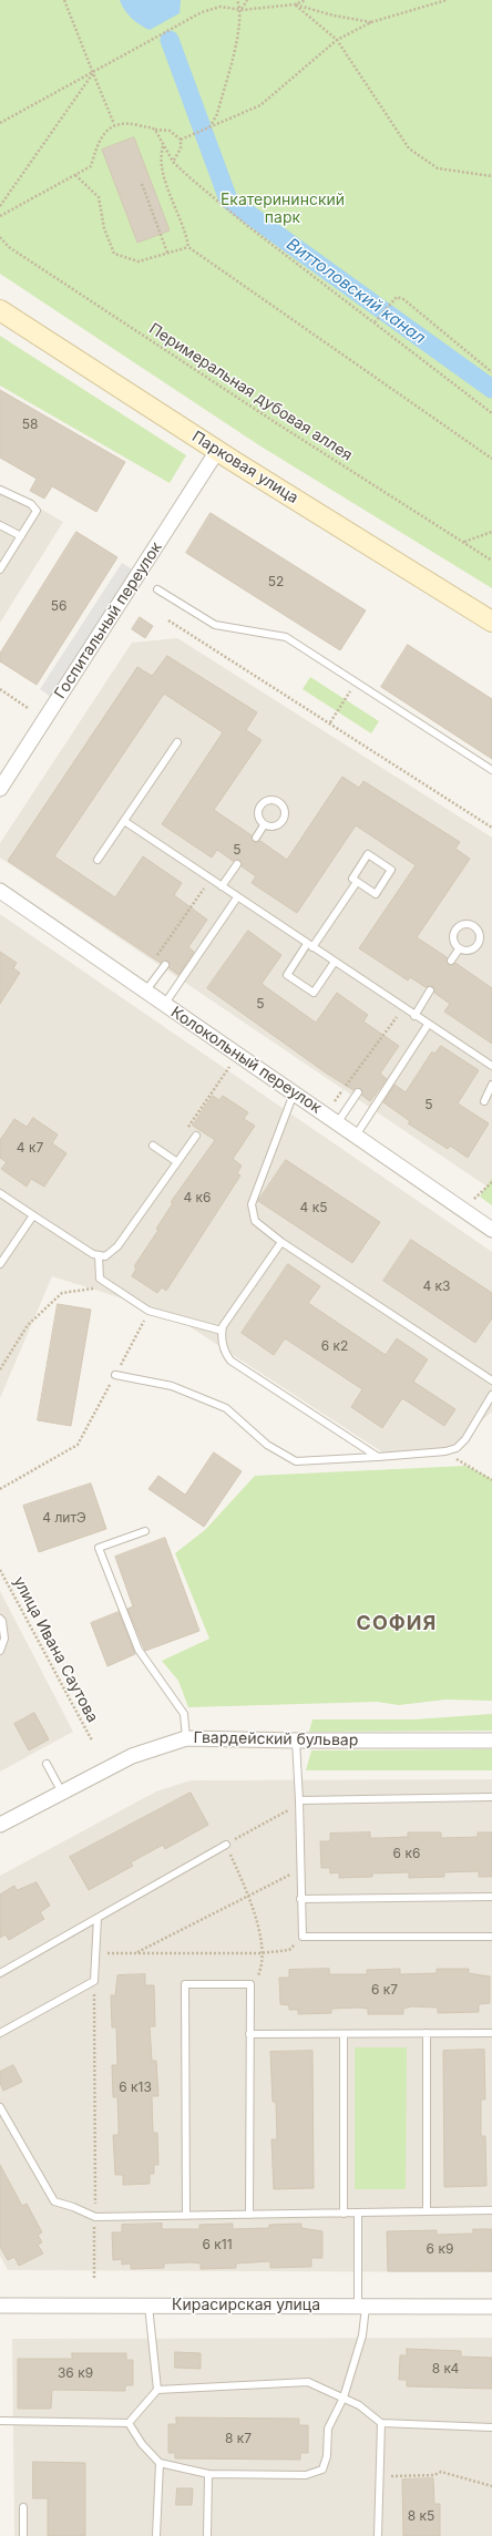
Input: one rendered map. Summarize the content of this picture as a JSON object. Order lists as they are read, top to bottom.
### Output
{
  "streets": {
    "main road": ["Парковая улица"],
    "street": [
      "Госпитальный переулок",
      "Колокольный переулок",
      "Гвардейский бульвар",
      "Кирасирская улица"
    ],
    "path": ["Перимеральная дубовая аллея", "улица Ивана Саутова"]
  },
  "crossings": [
    ["Парковая улица", "Госпитальный переулок"]
  ],
  "districts": ["СОФИЯ"],
  "water": ["Виттоловский канал"],
  "parks": ["Екатерининский парк"],
  "house_numbers": [
    "58",
    "52",
    "56",
    "5",
    "5",
    "5",
    "4 к7",
    "4 к6",
    "4 к5",
    "4 к3",
    "6 к2",
    "4 литЭ",
    "6 к6",
    "6 к7",
    "6 к13",
    "6 к11",
    "6 к9",
    "8 к4",
    "36 к9",
    "8 к7",
    "8 к5"
  ]
}
